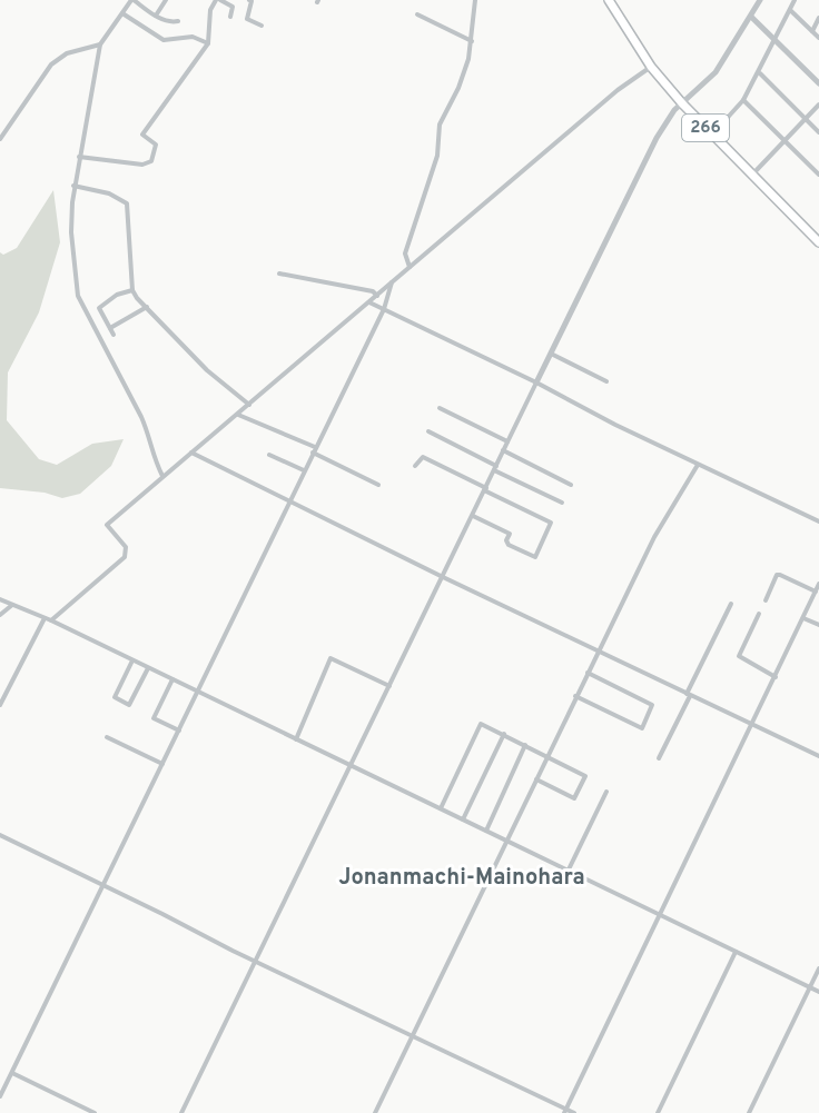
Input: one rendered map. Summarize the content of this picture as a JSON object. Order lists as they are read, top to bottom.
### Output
{
  "streets": {
    "highway": ["266"]
  },
  "districts": ["Jonanmachi-Mainohara"]
}
